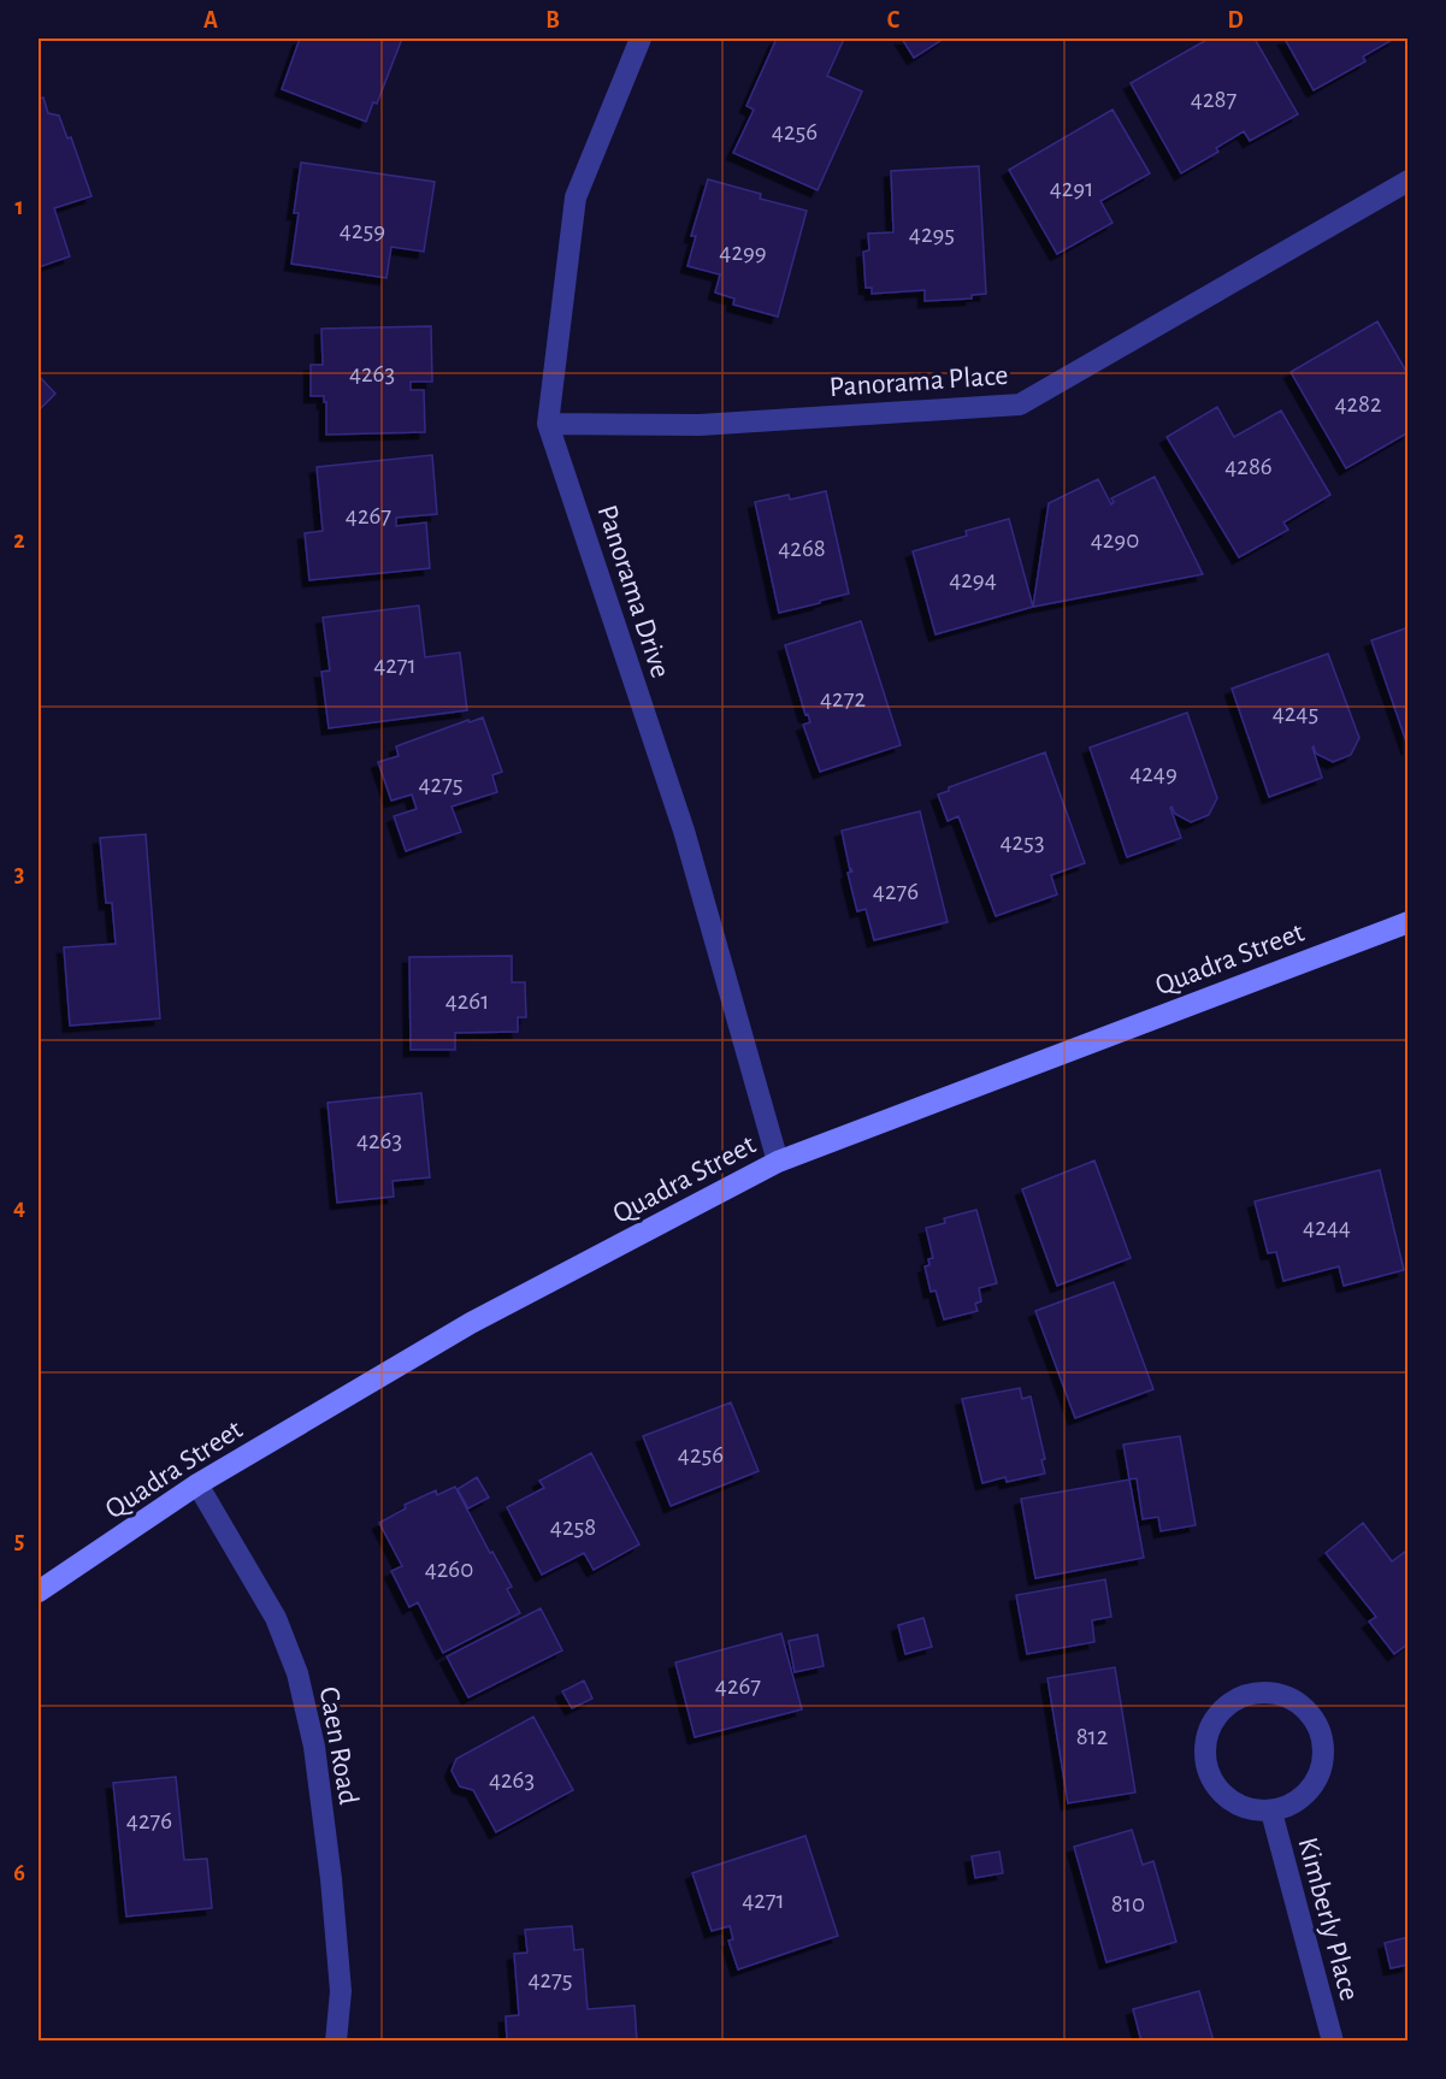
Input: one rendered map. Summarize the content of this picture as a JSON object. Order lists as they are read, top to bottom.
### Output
{
  "streets": {
    "main road": ["Quadra Street"],
    "street": [
      "Panorama Place",
      "Panorama Drive",
      "Caen Road",
      "Kimberly Place"
    ]
  },
  "crossings": [
    ["Panorama Place", "Panorama Drive"],
    ["Panorama Drive", "Quadra Street"],
    ["Quadra Street", "Caen Road"]
  ],
  "house_numbers": [
    "4287",
    "4256",
    "4291",
    "4259",
    "4295",
    "4299",
    "4263",
    "4282",
    "4286",
    "4267",
    "4290",
    "4268",
    "4294",
    "4271",
    "4272",
    "4245",
    "4249",
    "4275",
    "4253",
    "4276",
    "4261",
    "4263",
    "4244",
    "4256",
    "4258",
    "4260",
    "4267",
    "812",
    "4263",
    "4276",
    "4271",
    "810",
    "4275"
  ],
  "grid": {
    "columns": [
      "A",
      "B",
      "C",
      "D"
    ],
    "rows": [
      "1",
      "2",
      "3",
      "4",
      "5",
      "6"
    ]
  }
}
